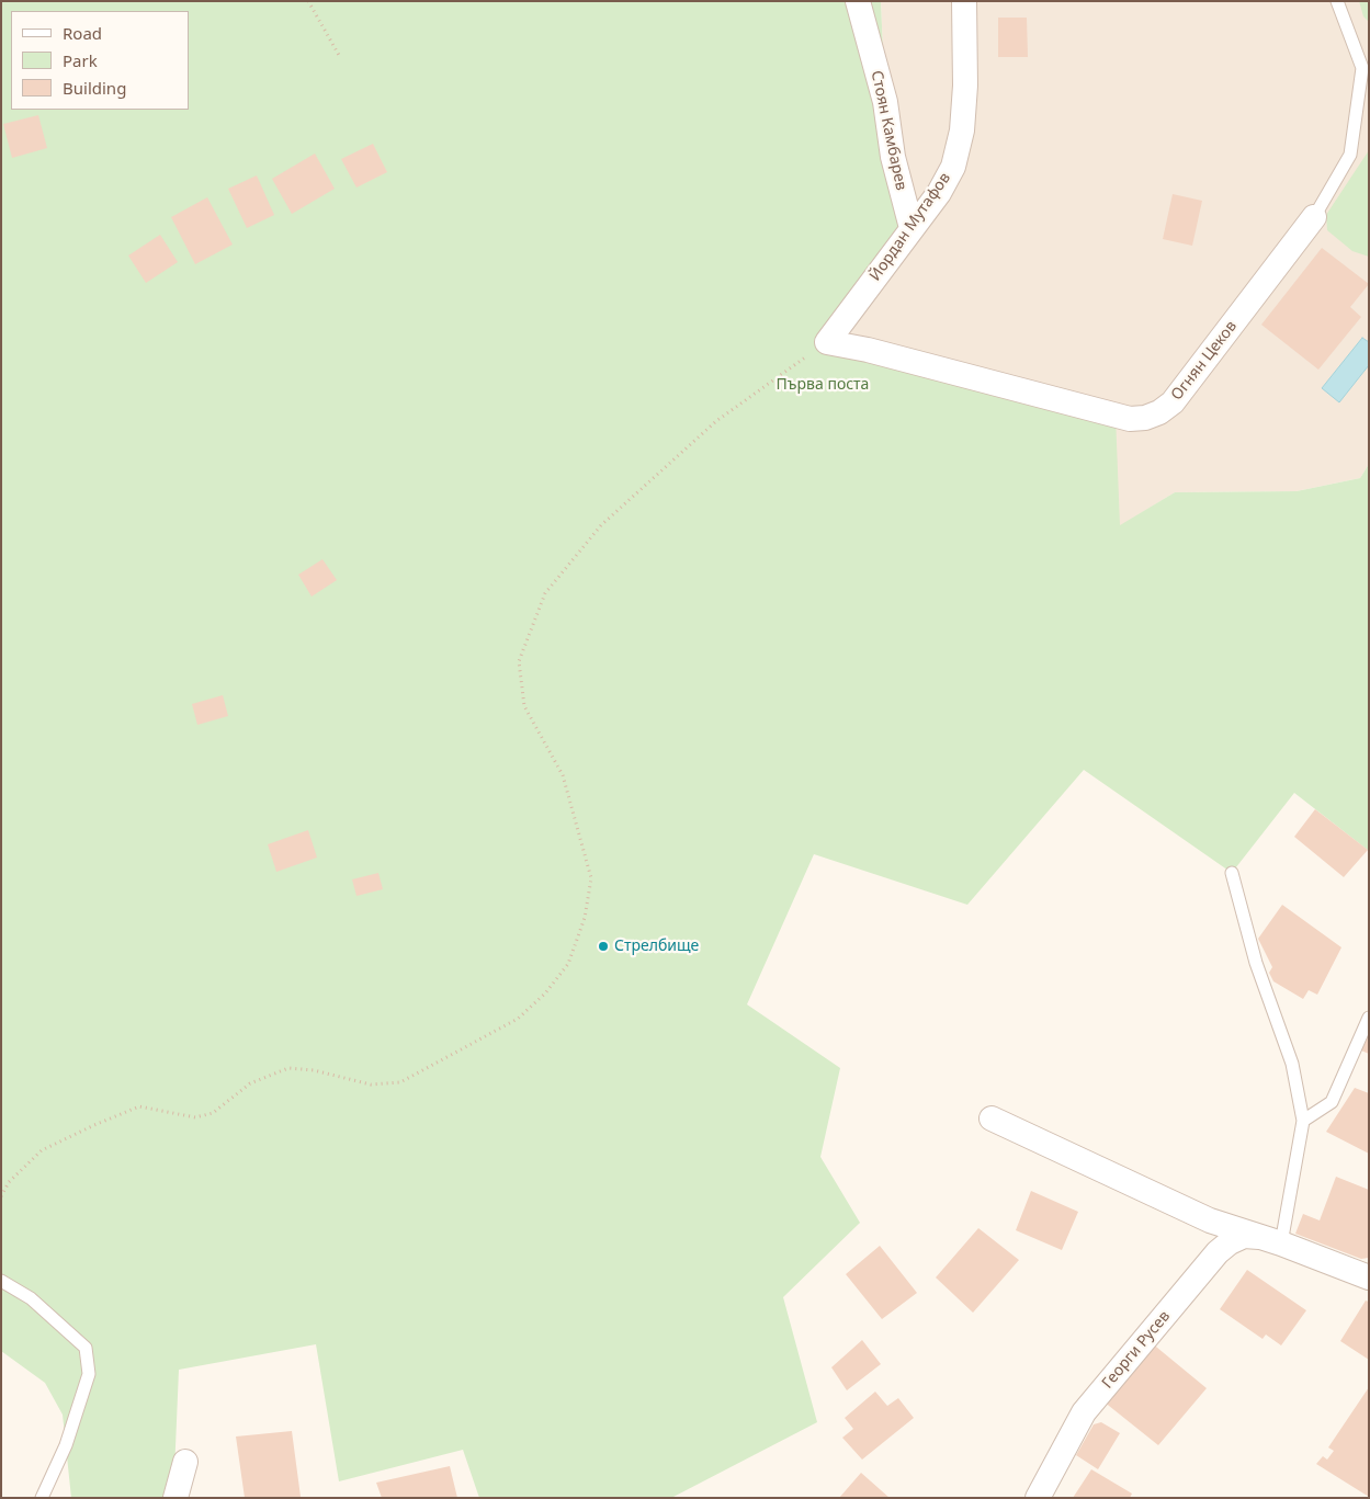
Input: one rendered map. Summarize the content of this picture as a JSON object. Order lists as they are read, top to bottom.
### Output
{
  "streets": {
    "street": [
      "Стоян Камбарев",
      "Йордан Мутафов",
      "Огнян Цеков",
      "Георги Русев"
    ]
  },
  "crossings": [
    ["Стоян Камбарев", "Йордан Мутафов"],
    ["Йордан Мутафов", "Огнян Цеков"]
  ],
  "parks": ["Първа поста"],
  "places": ["Стрелбище"],
  "legend": ["Road", "Park", "Building"]
}
